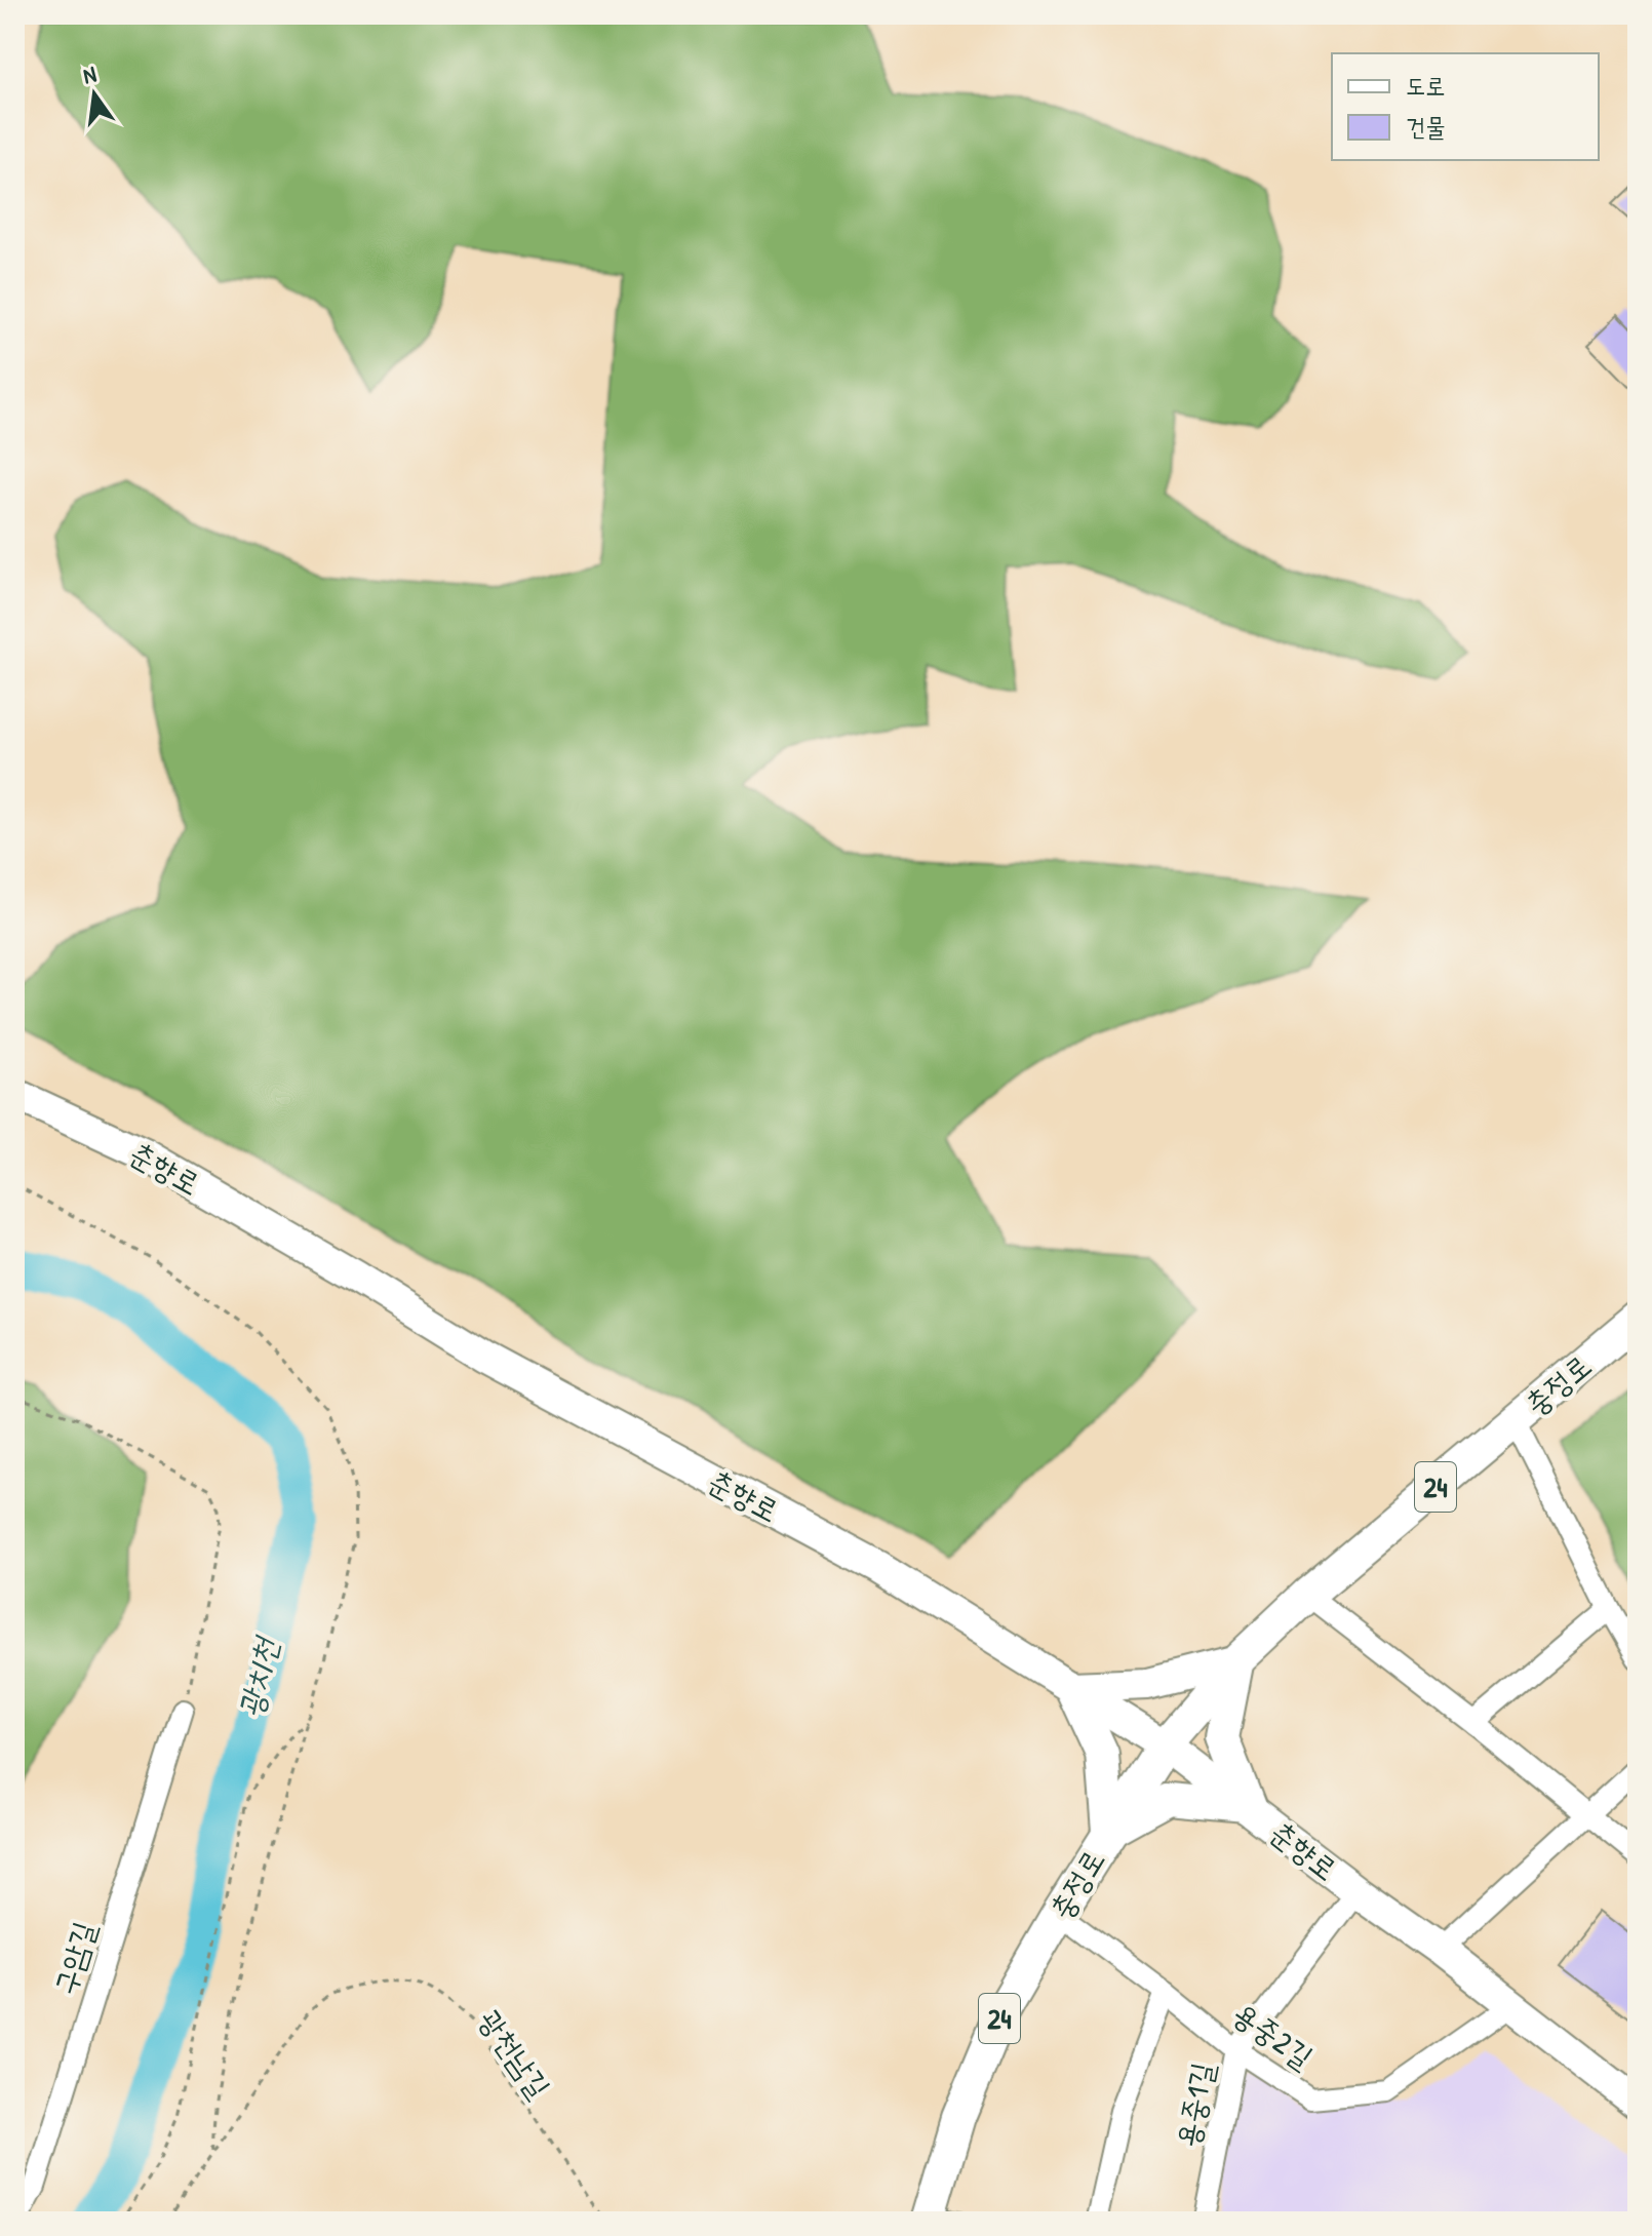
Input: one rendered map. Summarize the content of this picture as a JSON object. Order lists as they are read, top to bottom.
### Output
{
  "streets": {
    "main road": ["충정로", "24"],
    "street": [
      "춘향로",
      "구암길",
      "용중2길",
      "용중1길"
    ],
    "path": ["광천남길"]
  },
  "crossings": [
    ["춘향로", "충정로"],
    ["춘향로", "용중2길"],
    ["춘향로", "용중1길"],
    ["충정로", "용중2길"],
    ["용중2길", "용중1길"]
  ],
  "water": ["광치천"],
  "legend": ["도로", "건물"],
  "north": "top"
}
